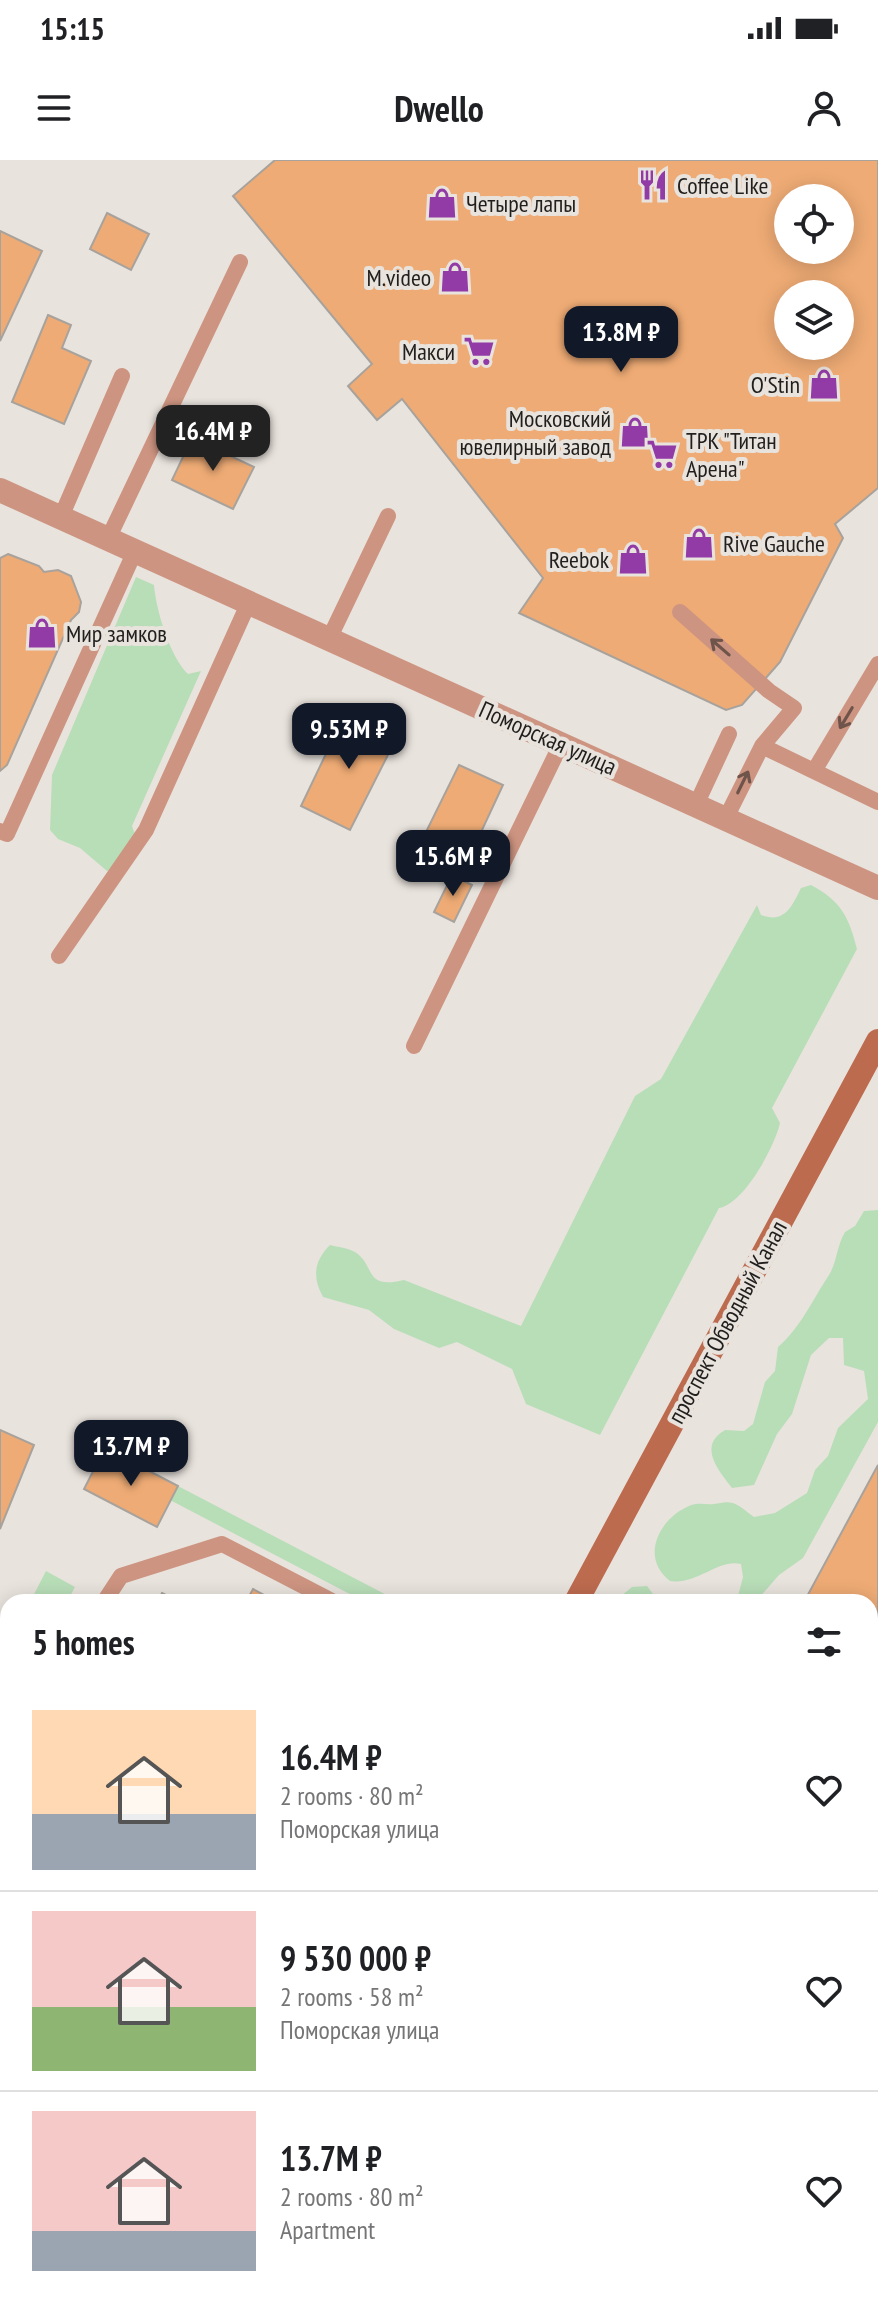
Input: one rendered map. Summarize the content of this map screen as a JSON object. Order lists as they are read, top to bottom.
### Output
{
  "streets": {
    "main road": ["проспект Обводный Канал"],
    "street": ["Поморская улица"]
  },
  "places": {
    "restaurant": ["Coffee Like"],
    "shop": [
      "Четыре лапы",
      "M.video",
      "O'Stin",
      "Московский ювелирный завод",
      "Rive Gauche",
      "Reebok",
      "Мир замков"
    ],
    "supermarket": ["Макси", "ТРК \"Титан Арена\""]
  },
  "page": {
    "status": "15:15",
    "header": "Dwello",
    "price": [
      "13.8M ₽",
      "16.4M ₽",
      "9.53M ₽",
      "15.6M ₽",
      "13.7M ₽"
    ],
    "heading": "5 homes",
    "list": [
      {
        "name": "16.4M ₽",
        "note": "2 rooms · 80 m² · Поморская улица"
      },
      {
        "name": "9 530 000 ₽",
        "note": "2 rooms · 58 m² · Поморская улица"
      },
      {
        "name": "13.7M ₽",
        "note": "2 rooms · 80 m² · Apartment"
      }
    ]
  }
}
